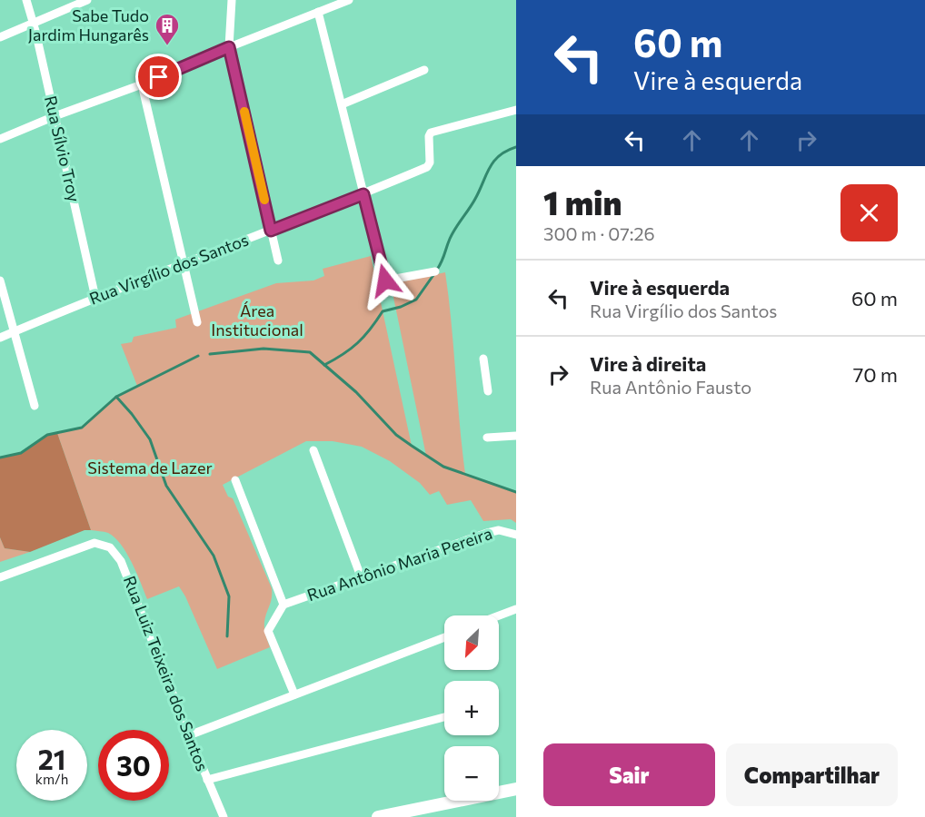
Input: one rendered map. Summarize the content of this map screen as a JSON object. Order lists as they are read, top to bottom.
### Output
{
  "streets": {
    "street": [
      "Rua Sílvio Troy",
      "Rua Virgílio dos Santos",
      "Rua Antônio Maria Pereira",
      "Rua Luiz Teixeira dos Santos"
    ]
  },
  "crossings": [
    ["Rua Sílvio Troy", "Rua Virgílio dos Santos"]
  ],
  "parks": ["Área Institucional", "Sistema de Lazer"],
  "places": {
    "building": ["Sabe Tudo Jardim Hungarês"]
  },
  "north": "bottom left",
  "page": {
    "turn": ["60 m", "Vire à esquerda"],
    "heading": ["1 min", "300 m · 07:26"],
    "list": [
      {
        "name": "Vire à esquerda",
        "note": "Rua Virgílio dos Santos",
        "value": "60 m"
      },
      {
        "name": "Vire à direita",
        "note": "Rua Antônio Fausto",
        "value": "70 m"
      }
    ],
    "map_buttons": ["+", "−"],
    "speed": "21 km/h",
    "limit": "30",
    "buttons": ["Sair", "Compartilhar"]
  }
}
